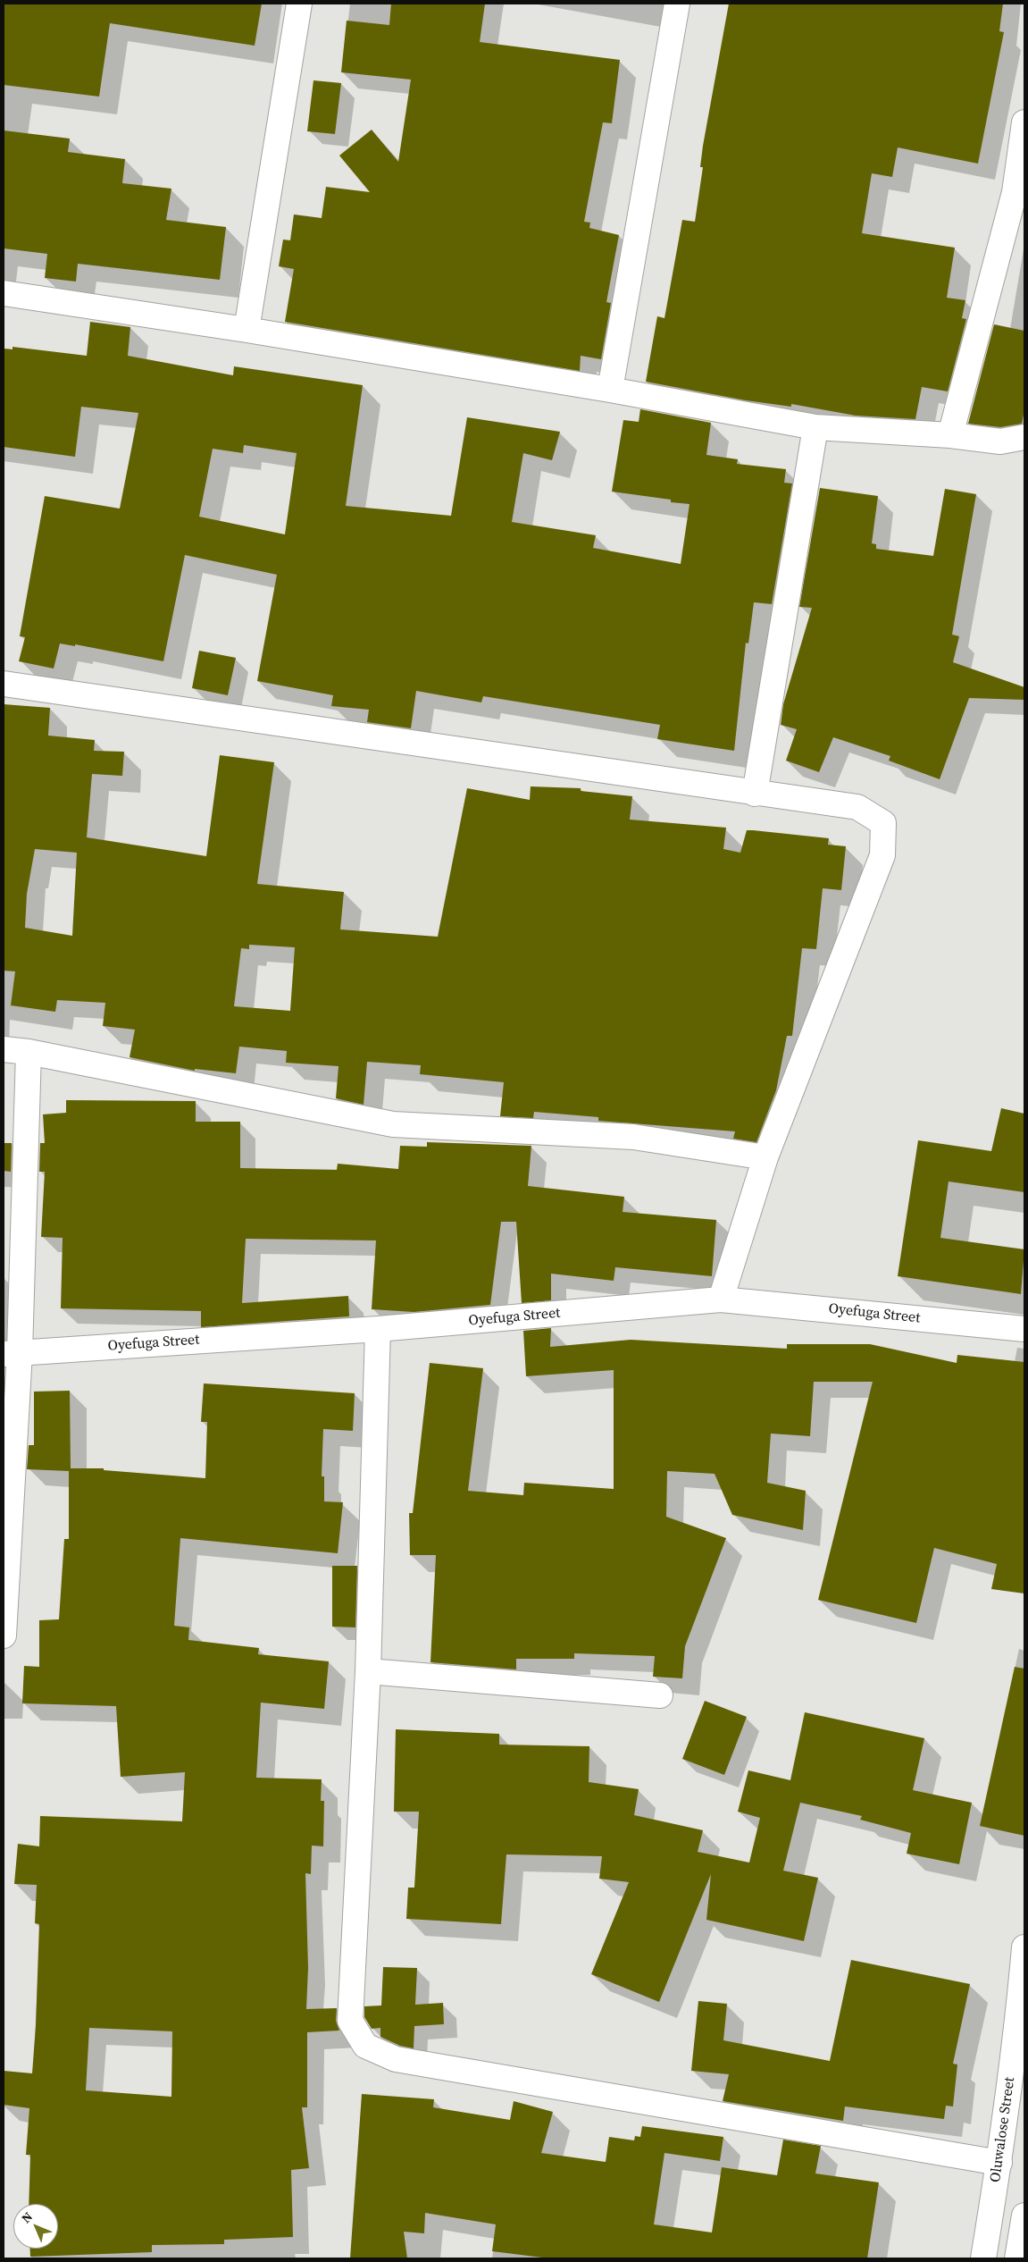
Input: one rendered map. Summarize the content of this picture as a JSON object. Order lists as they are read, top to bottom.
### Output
{
  "streets": {
    "street": ["Oyefuga Street", "Oluwalose Street"]
  },
  "north": "top left"
}
